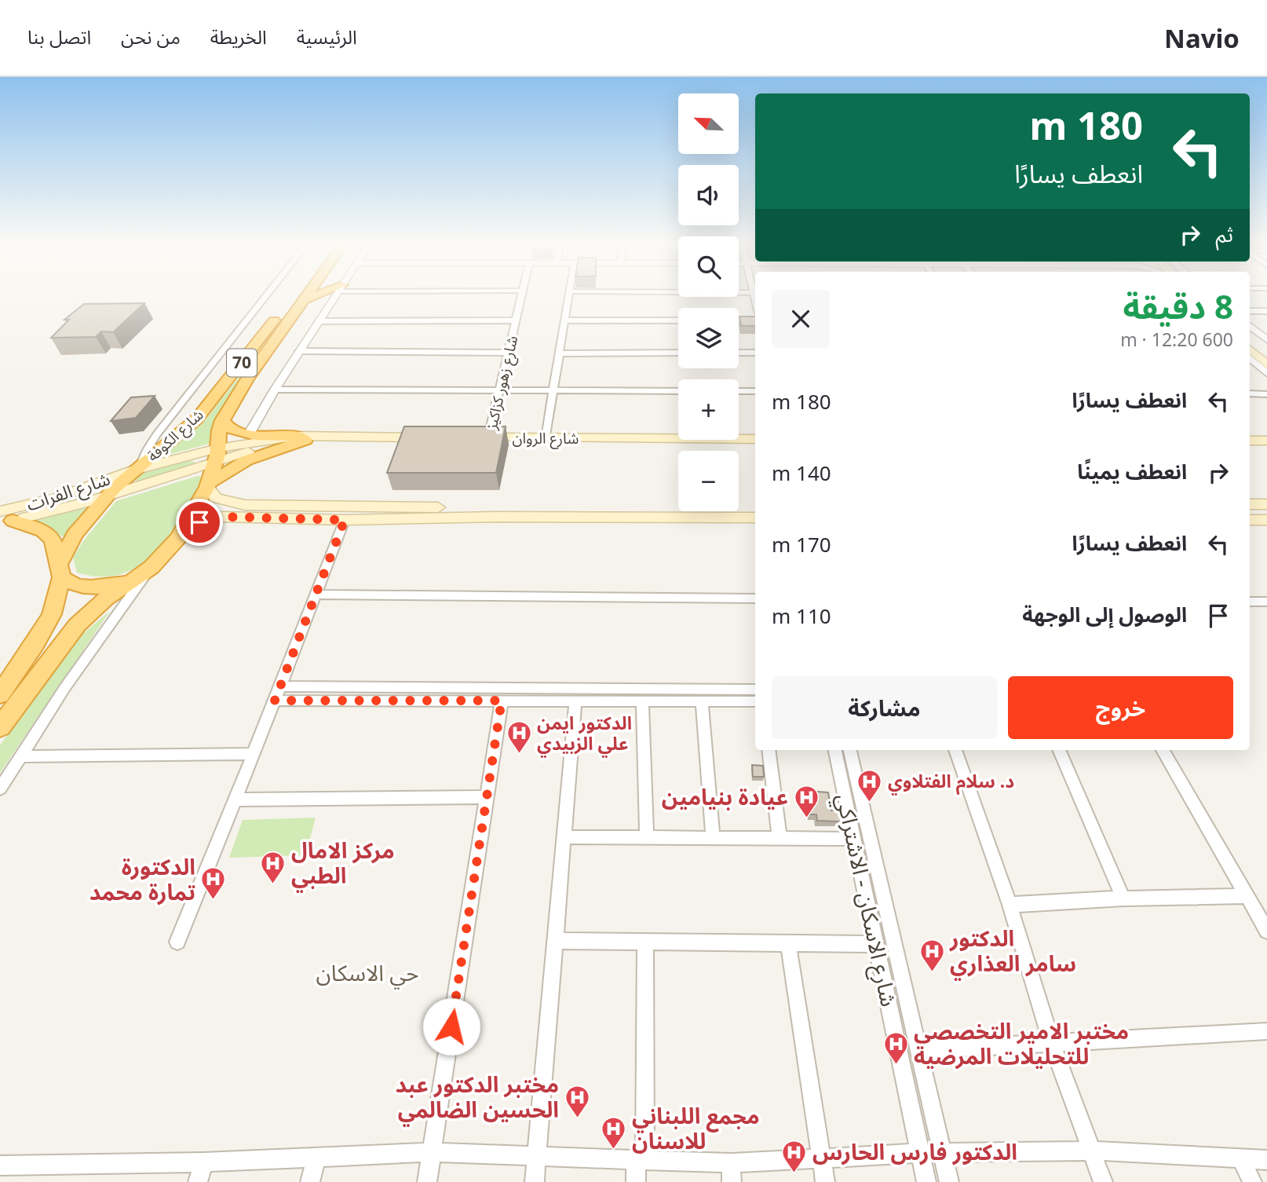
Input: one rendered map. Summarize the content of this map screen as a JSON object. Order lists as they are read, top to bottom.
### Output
{
  "streets": {
    "highway": ["70", "شارع الكوفة"],
    "main road": ["شارع الروان", "شارع الفرات"],
    "street": ["شارع زهور كزاكيز", "شارع الاسكان - الاشتراكي"]
  },
  "crossings": [
    ["70", "شارع الكوفة"],
    ["70", "شارع الفرات"],
    ["شارع زهور كزاكيز", "شارع الروان"],
    ["شارع الكوفة", "شارع الفرات"]
  ],
  "districts": ["حي الاسكان"],
  "places": {
    "hospital": [
      "الدكتور ايمن علي الزبيدي",
      "د. سلام الفتلاوي",
      "عيادة بنيامين",
      "مركز الامال الطبي",
      "الدكتورة تمارة محمد",
      "الدكتور سامر العذاري",
      "مختبر الامير التخصصي للتحليلات المرضية",
      "مختبر الدكتور عبد الحسين الضالمي",
      "مجمع اللبناني للاسنان",
      "الدكتور فارس الحارس"
    ]
  },
  "north": "top left",
  "page": {
    "header": "Navio",
    "nav": [
      "الرئيسية",
      "الخريطة",
      "من نحن",
      "اتصل بنا"
    ],
    "map_buttons": ["+", "−"],
    "turn": ["180 m", "انعطف يسارًا"],
    "then": "ثم",
    "heading": ["8 دقيقة", "600 m · 12:20"],
    "list": [
      {
        "name": "انعطف يسارًا",
        "value": "180 m"
      },
      {
        "name": "انعطف يمينًا",
        "value": "140 m"
      },
      {
        "name": "انعطف يسارًا",
        "value": "170 m"
      },
      {
        "name": "الوصول إلى الوجهة",
        "value": "110 m"
      }
    ],
    "buttons": ["خروج", "مشاركة"]
  }
}
